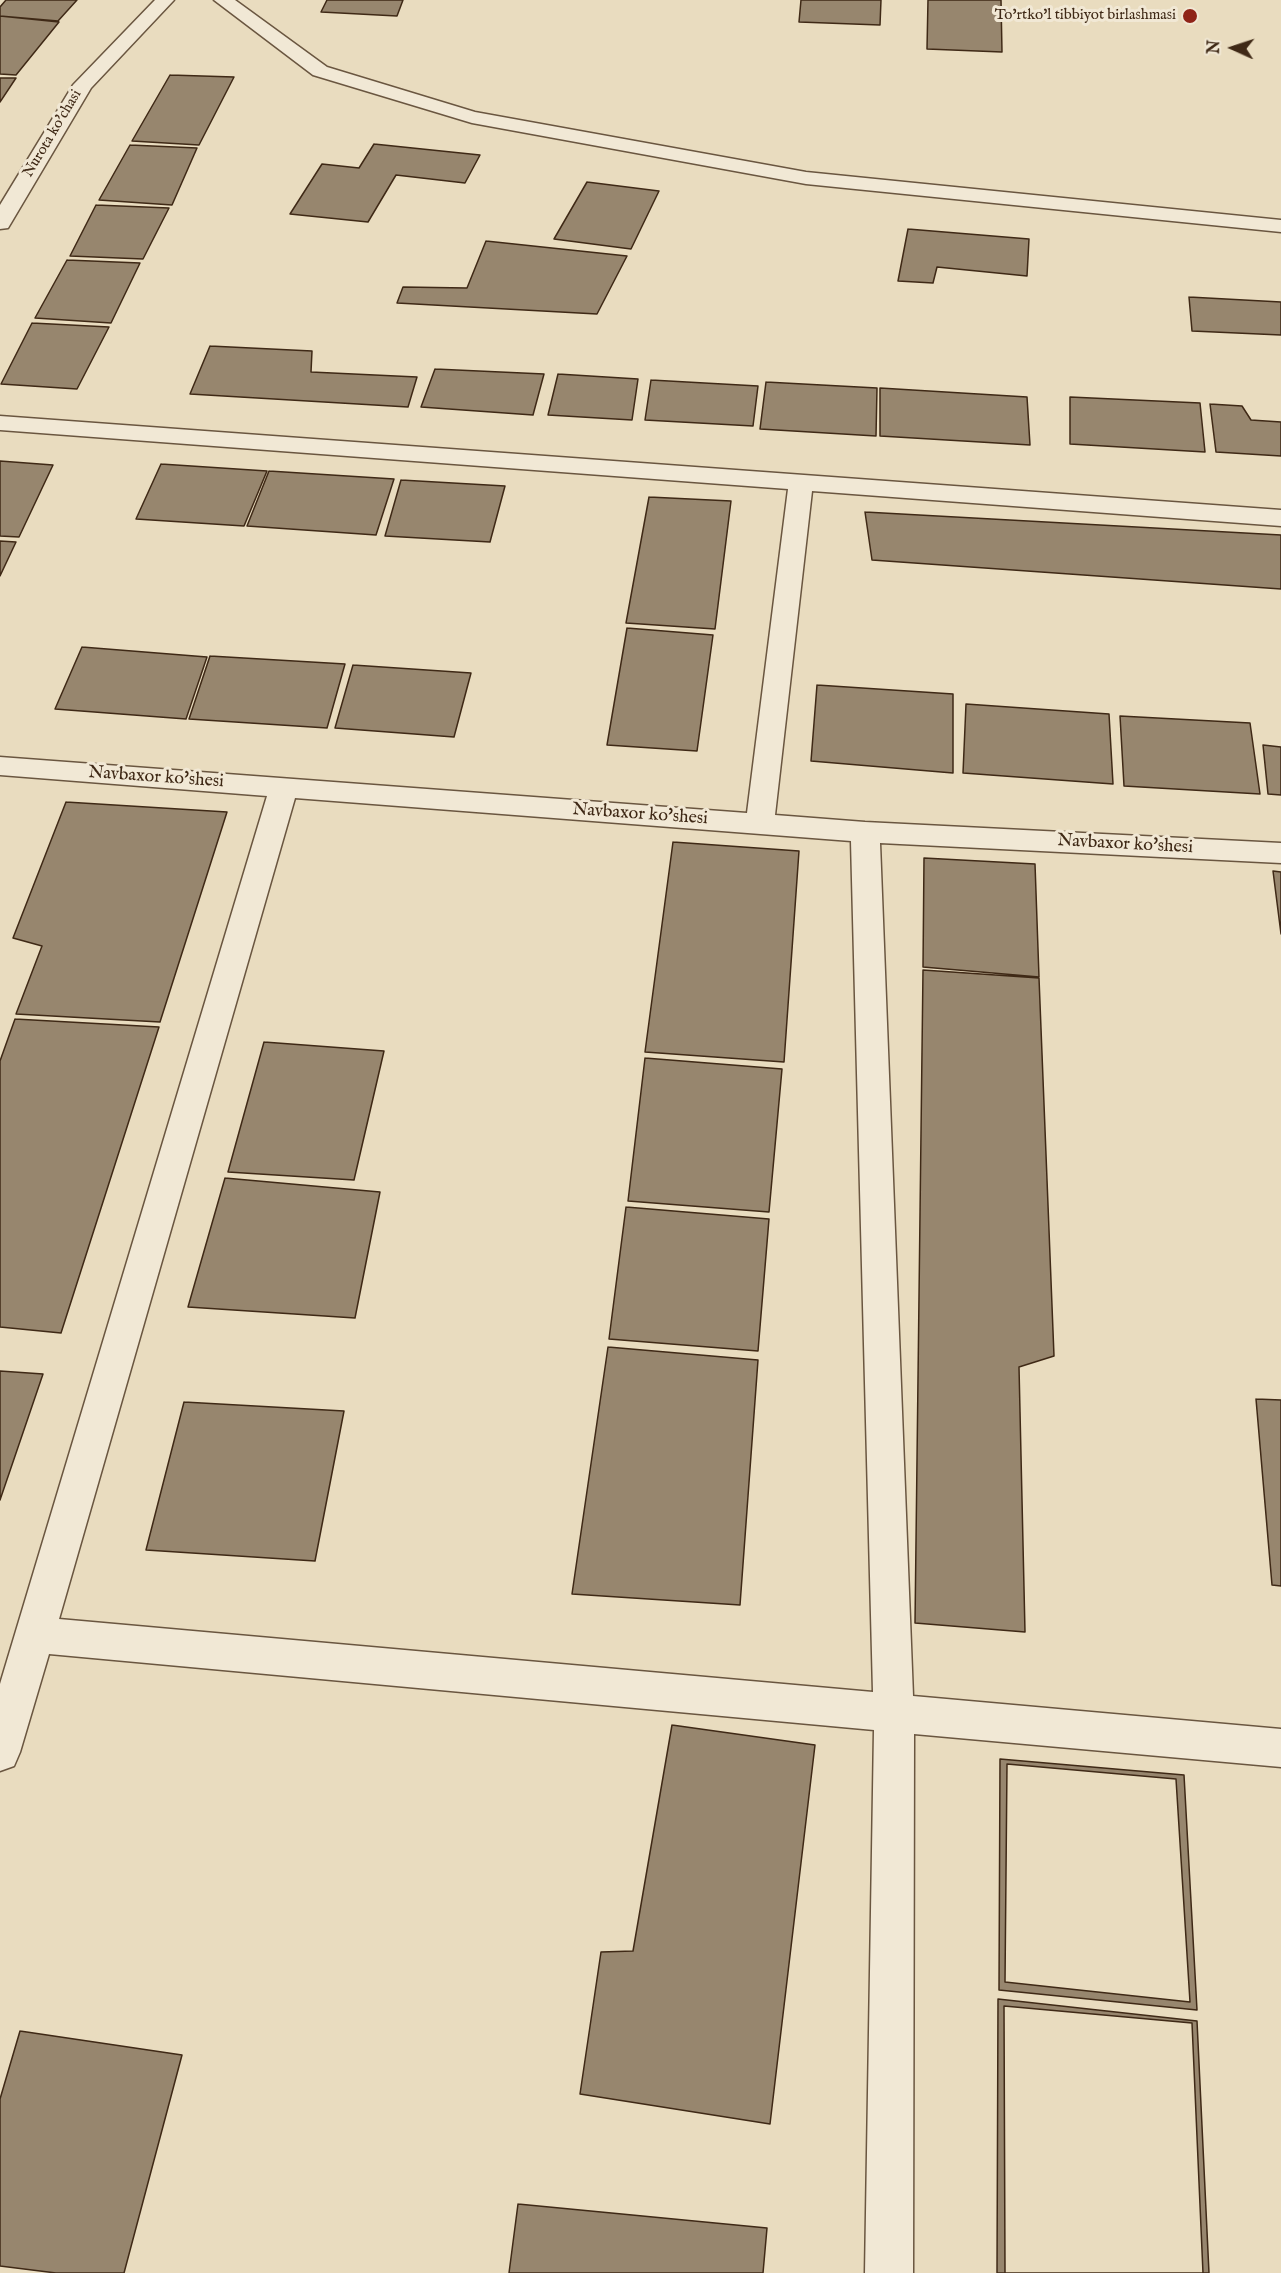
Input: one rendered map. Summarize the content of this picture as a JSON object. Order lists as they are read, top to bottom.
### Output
{
  "streets": {
    "street": ["Nurota ko'chasi", "Navbaxor ko'shesi"]
  },
  "places": ["To'rtko'l tibbiyot birlashmasi"],
  "north": "left"
}
